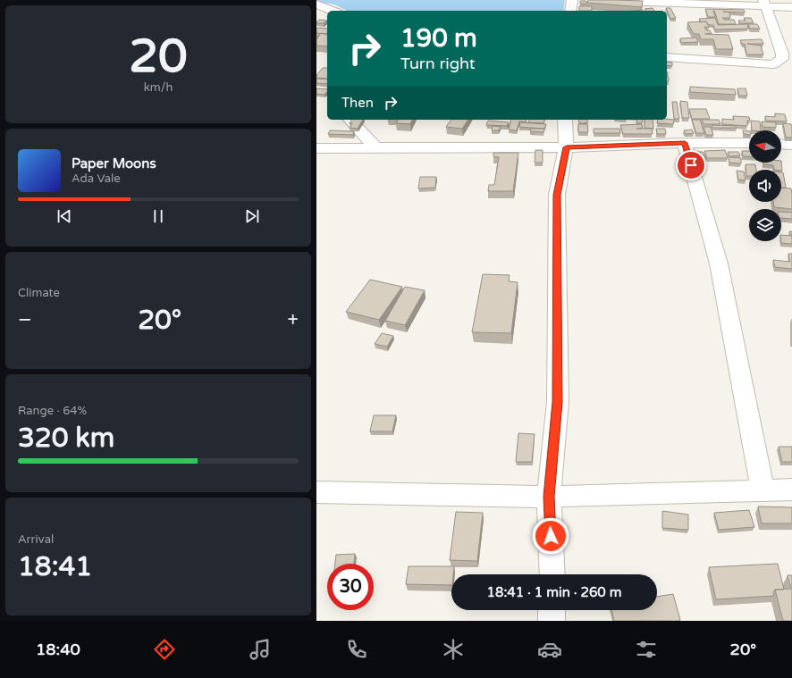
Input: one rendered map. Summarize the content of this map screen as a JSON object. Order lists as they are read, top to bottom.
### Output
{
  "north": "left",
  "page": {
    "tile": [
      ["20", "km/h"],
      "Climate",
      ["Range · 64%", "320 km"],
      ["Arrival", "18:41"]
    ],
    "turn": ["190 m", "Turn right"],
    "then": "Then",
    "song": ["Paper Moons", "Ada Vale"],
    "heat": ["−", "20°", "+"],
    "limit": "30",
    "trip": "18:41 · 1 min · 260 m",
    "tabs": ["18:40", "20°"]
  }
}
